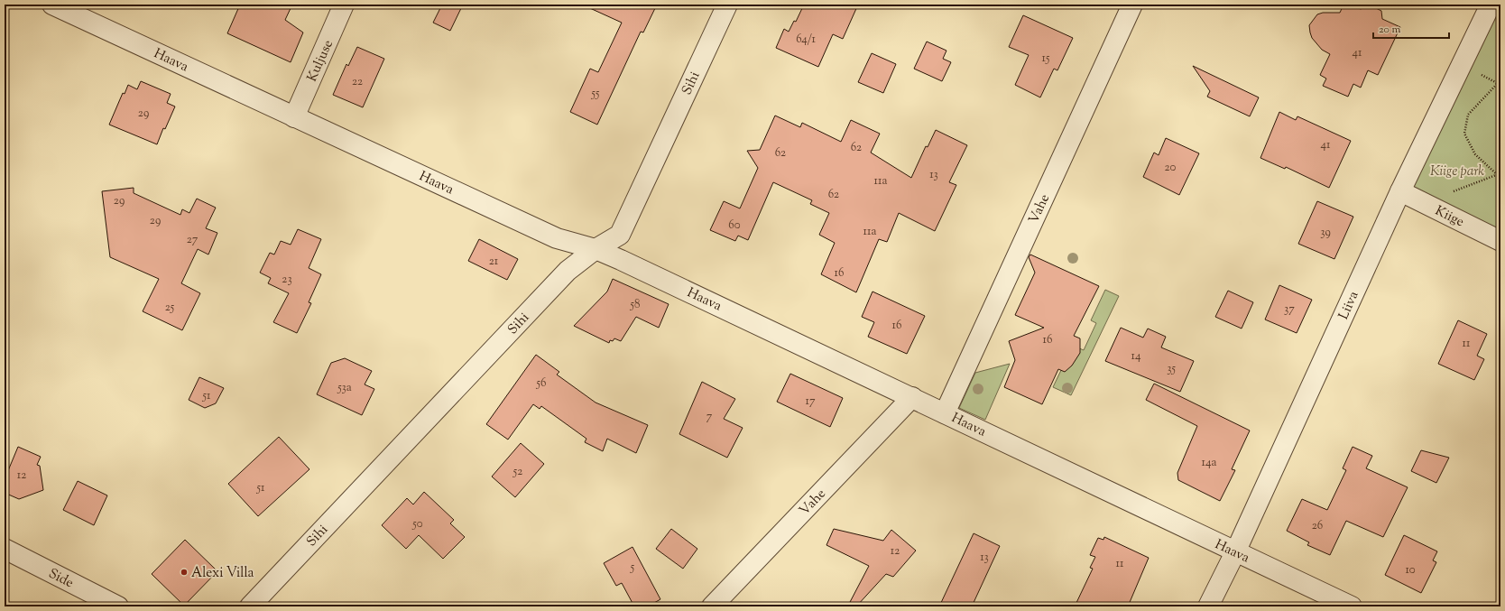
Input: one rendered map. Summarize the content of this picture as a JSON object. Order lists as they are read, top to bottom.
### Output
{
  "streets": {
    "street": [
      "Haava",
      "Kuljuse",
      "Sihi",
      "Vahe",
      "Kiige",
      "Liiva",
      "Side"
    ]
  },
  "crossings": [
    ["Haava", "Kuljuse"],
    ["Haava", "Sihi"],
    ["Haava", "Vahe"],
    ["Haava", "Liiva"],
    ["Kiige", "Liiva"]
  ],
  "parks": ["Kiige park"],
  "places": ["Alexi Villa"],
  "house_numbers": [
    "64/1",
    "41",
    "15",
    "22",
    "55",
    "29",
    "41",
    "62",
    "62",
    "20",
    "13",
    "11a",
    "62",
    "29",
    "29",
    "60",
    "11a",
    "39",
    "27",
    "21",
    "16",
    "23",
    "58",
    "25",
    "37",
    "16",
    "16",
    "11",
    "14",
    "35",
    "56",
    "53a",
    "51",
    "17",
    "7",
    "14a",
    "52",
    "12",
    "51",
    "50",
    "26",
    "12",
    "13",
    "11",
    "5",
    "10"
  ],
  "scale_bar": "20 m"
}
